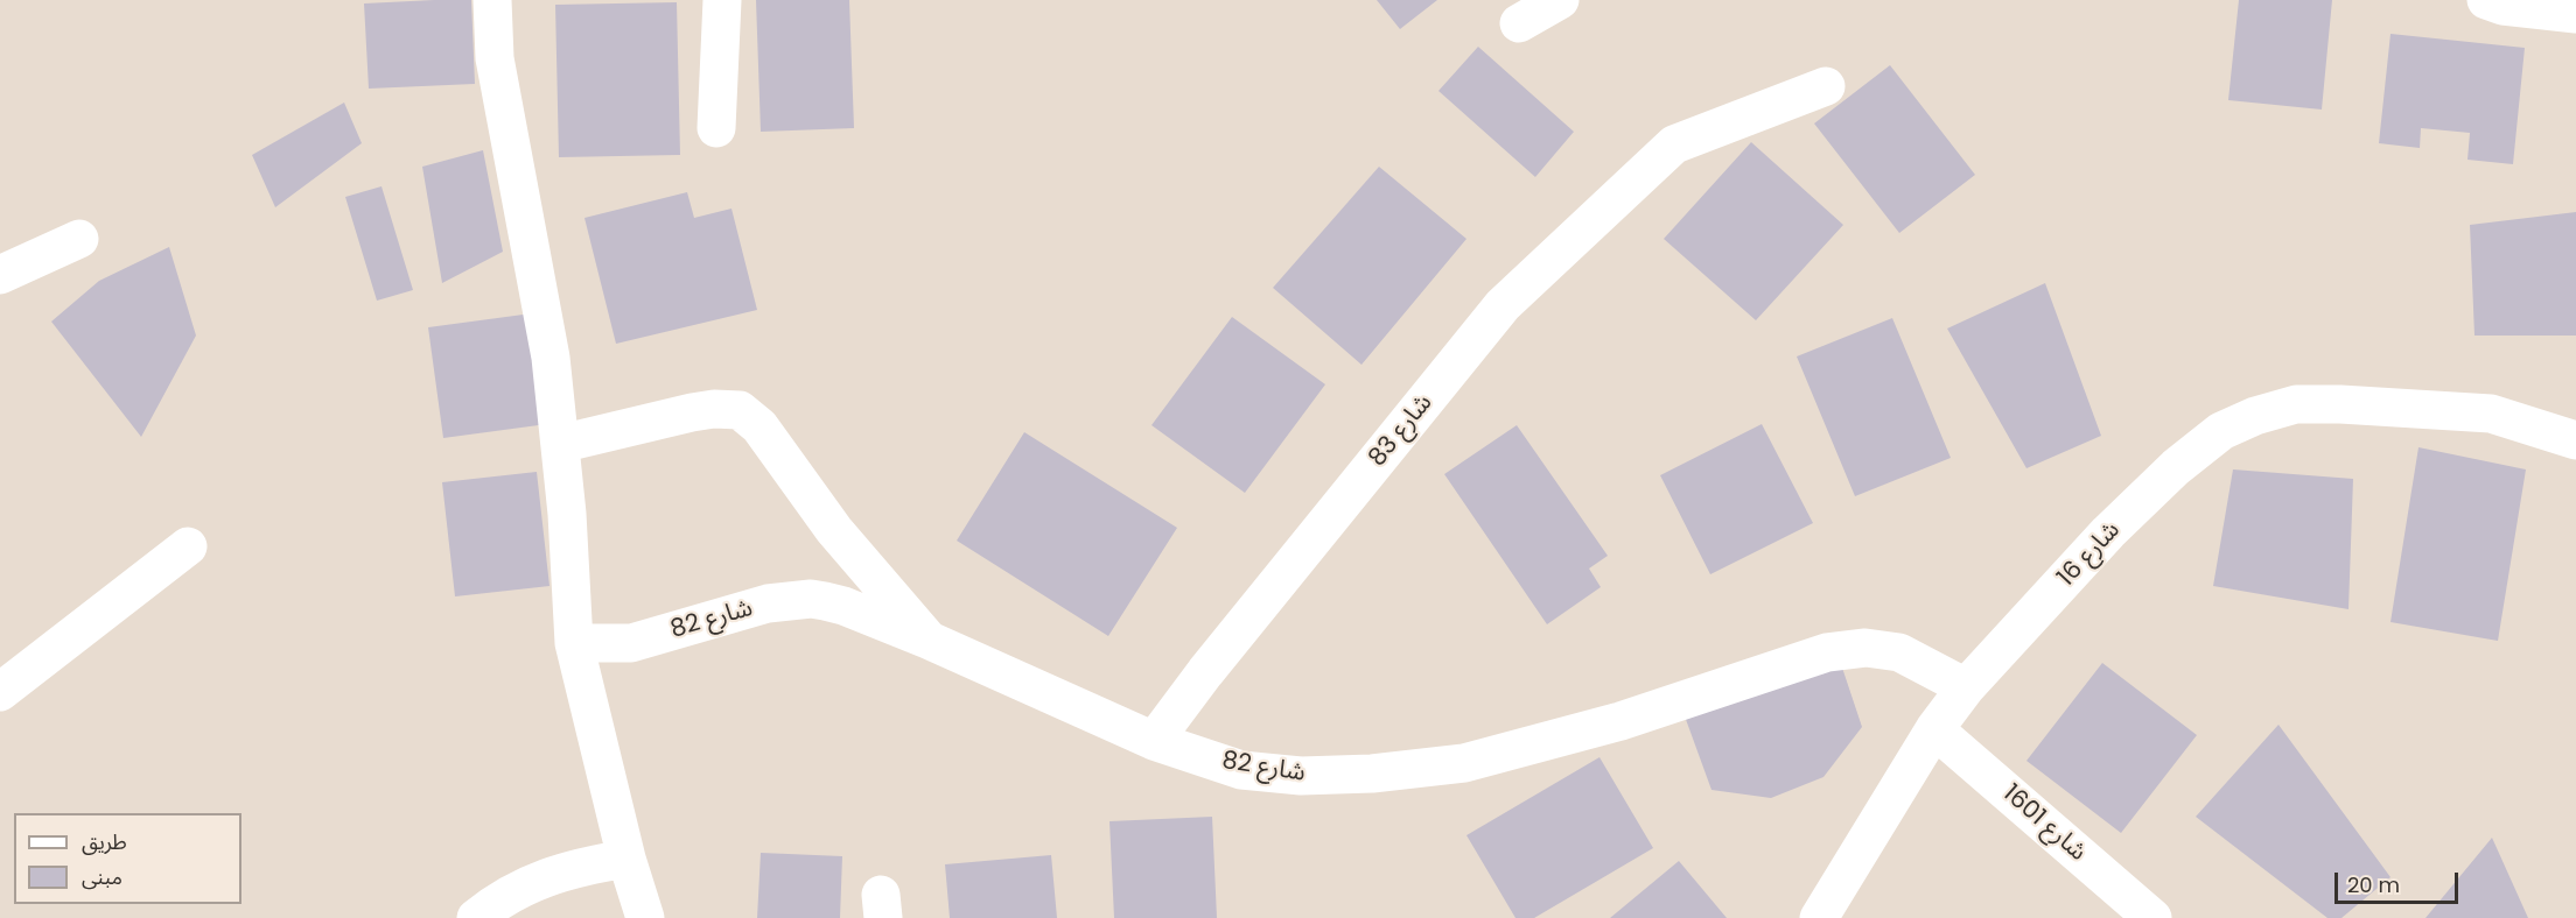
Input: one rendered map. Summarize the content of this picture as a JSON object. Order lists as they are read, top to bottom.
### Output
{
  "streets": {
    "street": [
      "شارع 83",
      "شارع 16",
      "شارع 82",
      "شارع 1601"
    ]
  },
  "crossings": [
    ["شارع 83", "شارع 82"],
    ["شارع 16", "شارع 82"],
    ["شارع 16", "شارع 1601"]
  ],
  "legend": ["طريق", "مبنى"],
  "scale_bar": "20 m"
}
